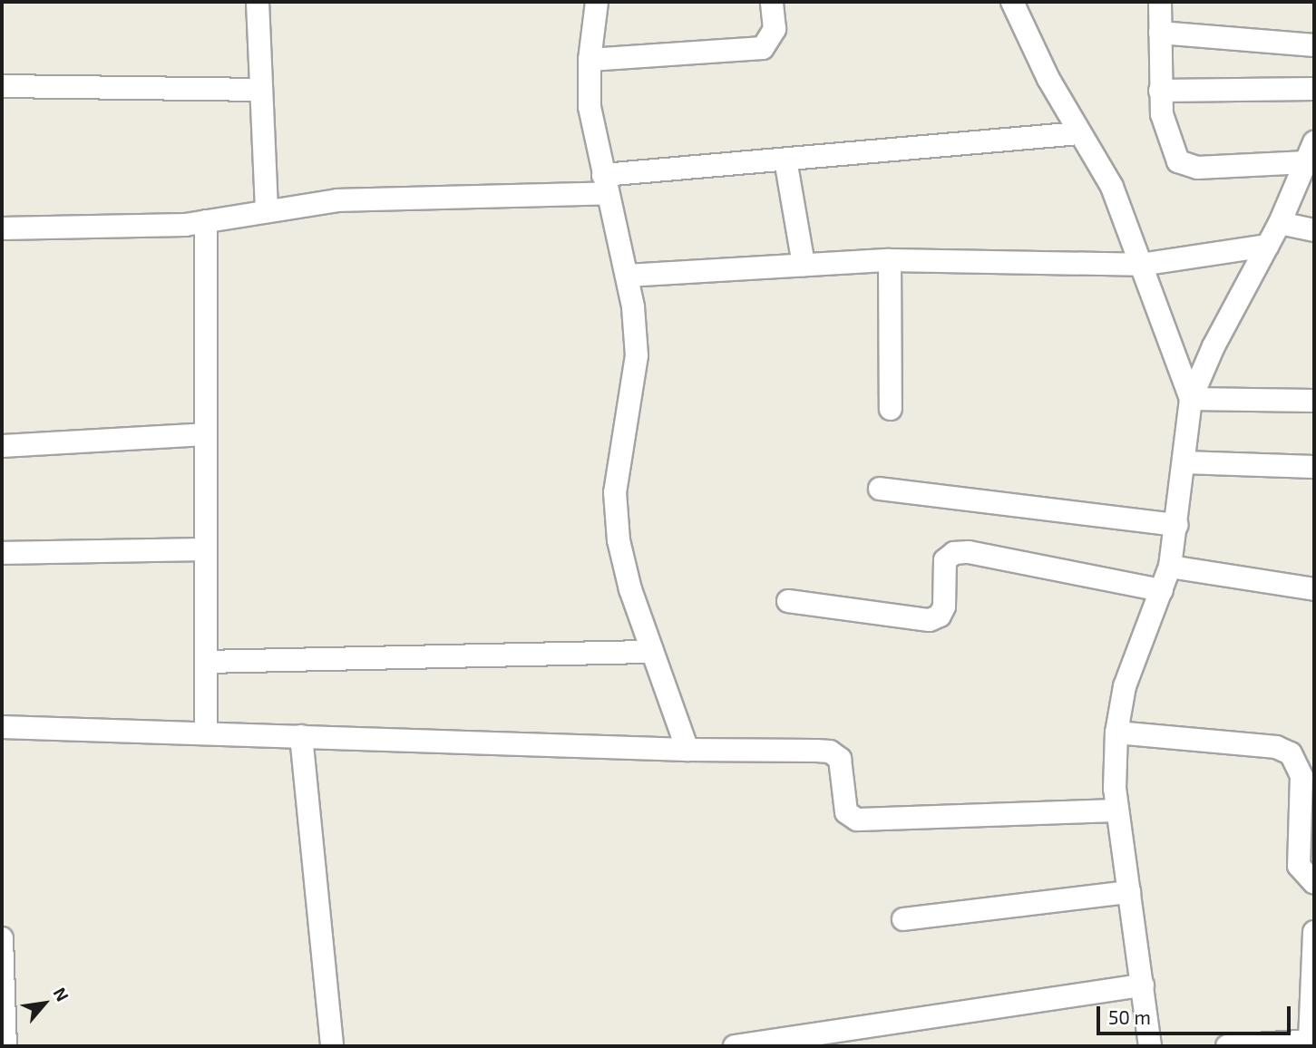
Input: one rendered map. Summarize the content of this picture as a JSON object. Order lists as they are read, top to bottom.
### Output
{
  "scale_bar": "50 m",
  "north": "top right"
}
